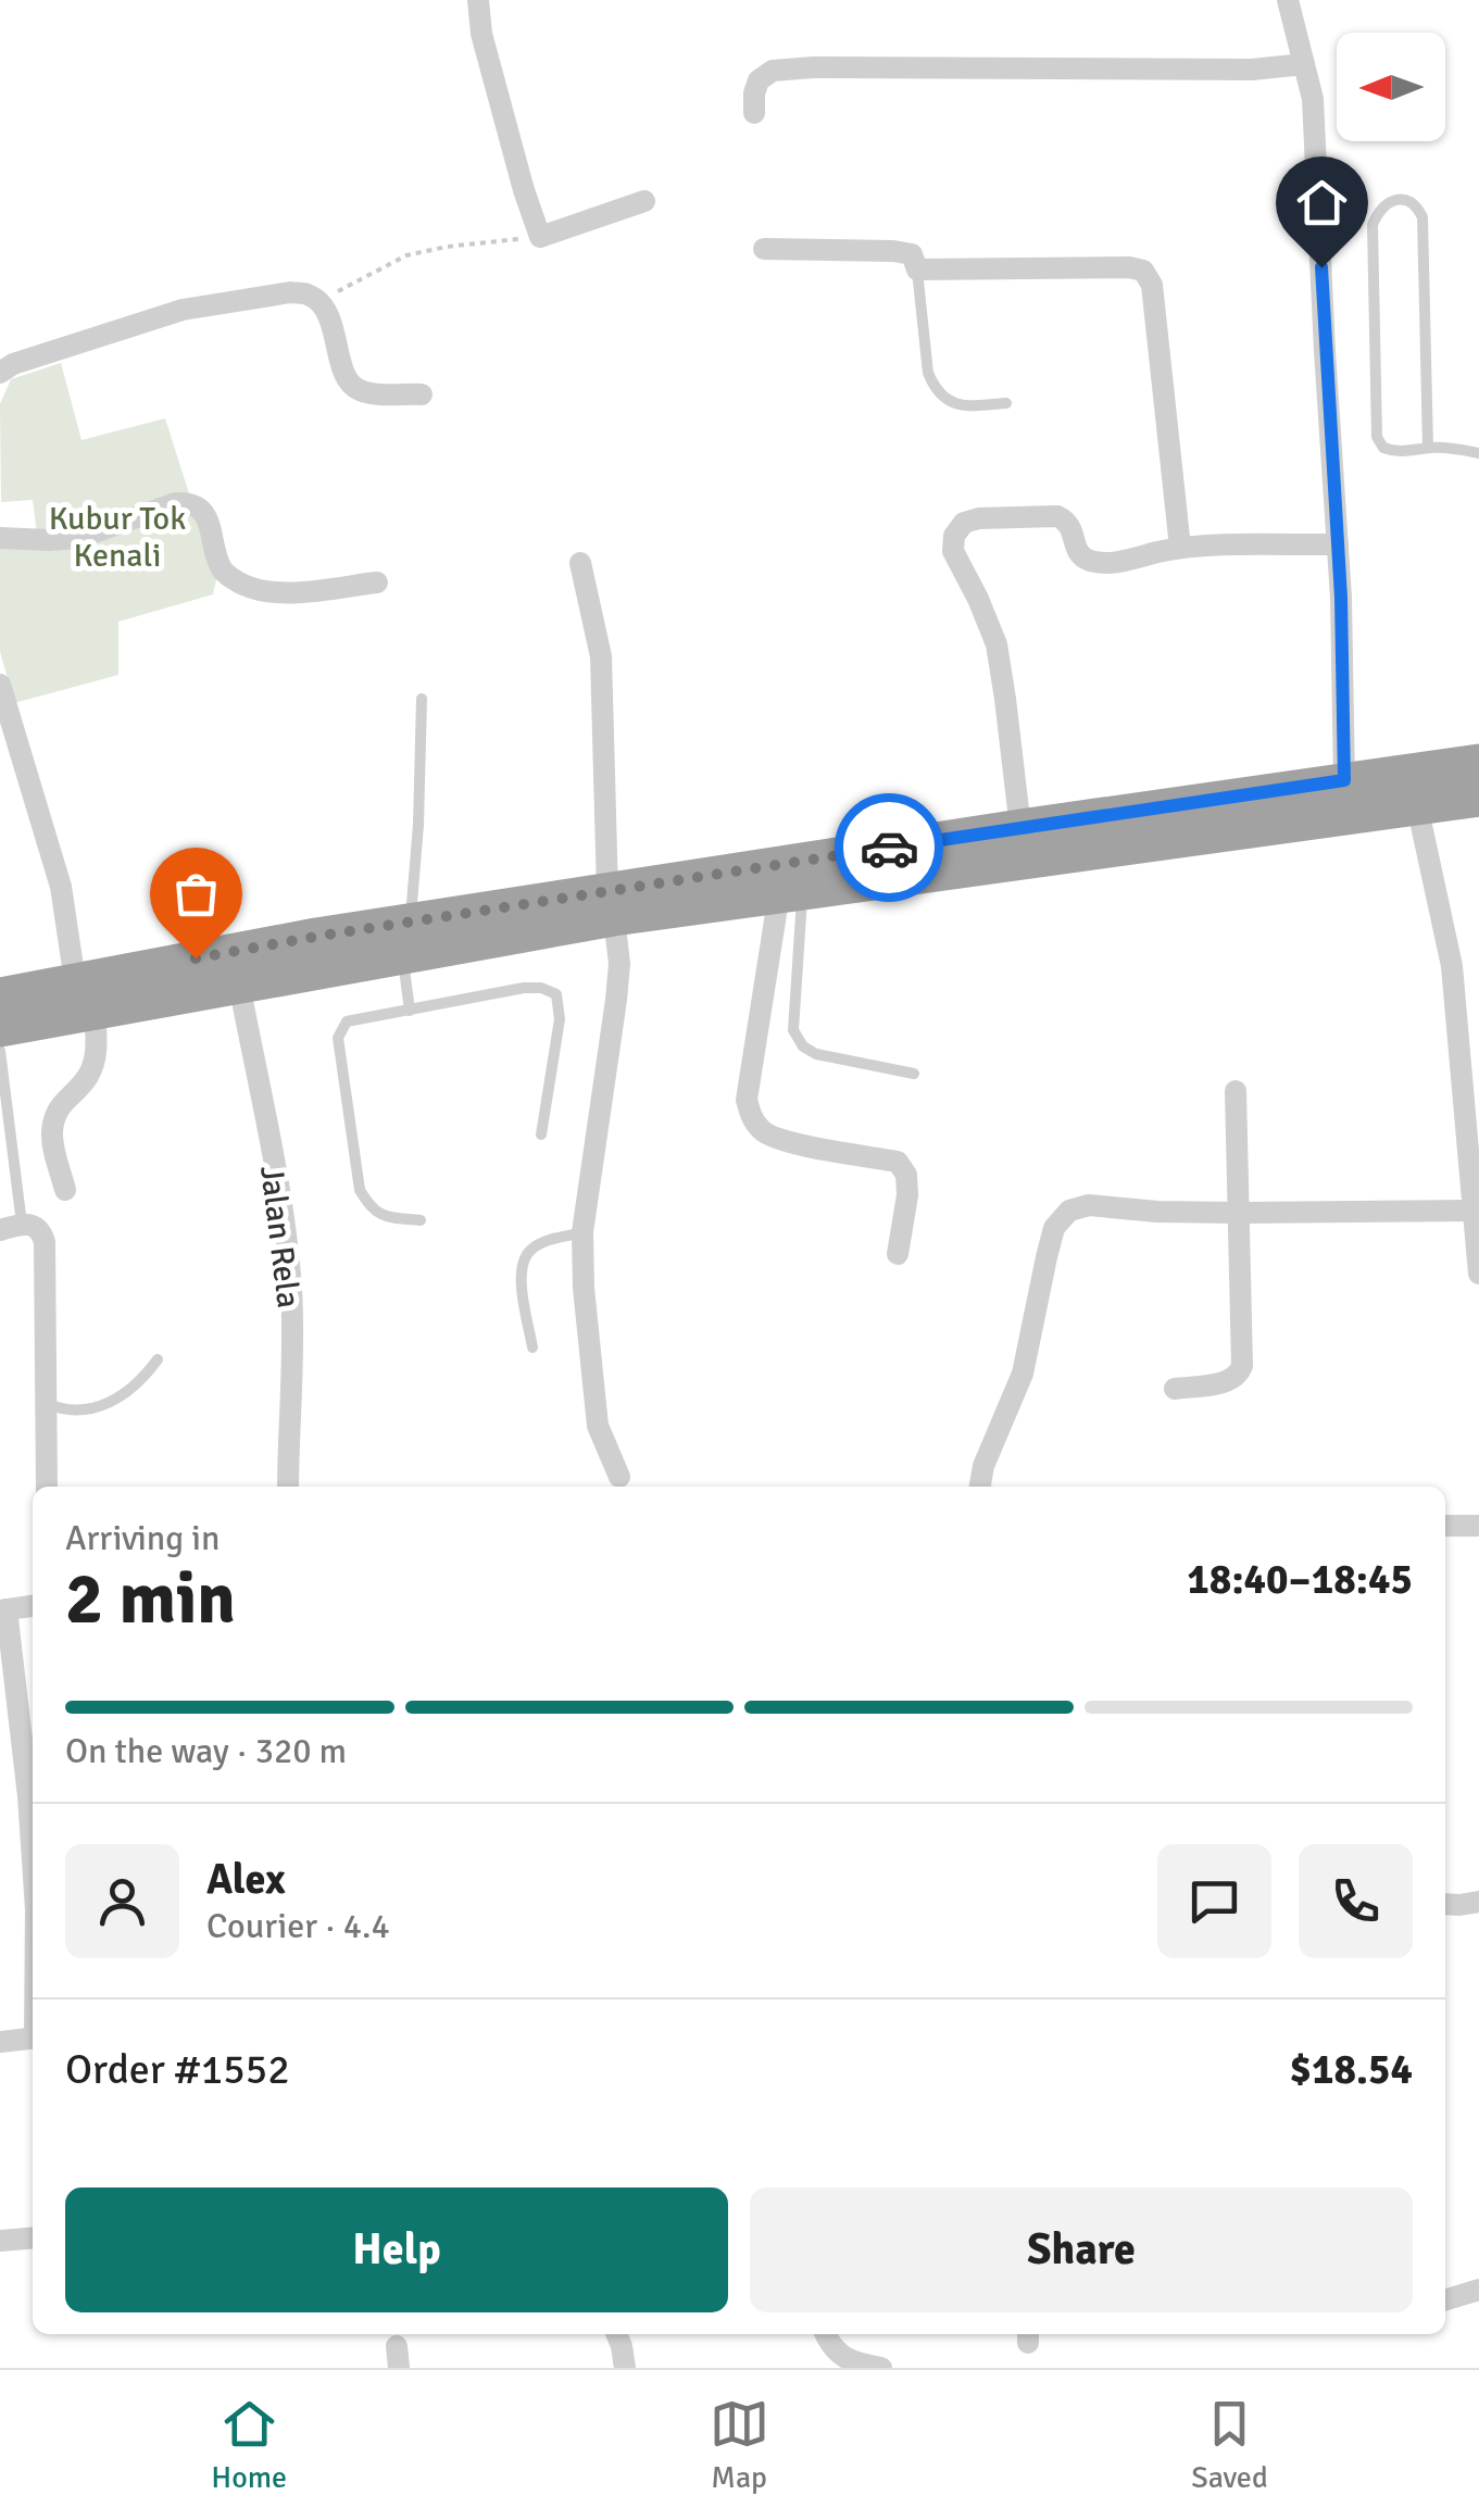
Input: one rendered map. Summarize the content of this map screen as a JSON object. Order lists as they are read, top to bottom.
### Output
{
  "streets": {
    "street": ["Jalan Rela"]
  },
  "parks": ["Kubur Tok Kenali"],
  "north": "left",
  "page": {
    "heading": ["2 min", "Arriving in", "18:40–18:45"],
    "panel": [
      "Alex",
      "Courier · 4.4",
      "Order #1552",
      "$18.54"
    ],
    "bar": "On the way · 320 m",
    "buttons": ["Help", "Share"],
    "tabs": ["Home", "Map", "Saved"]
  }
}
